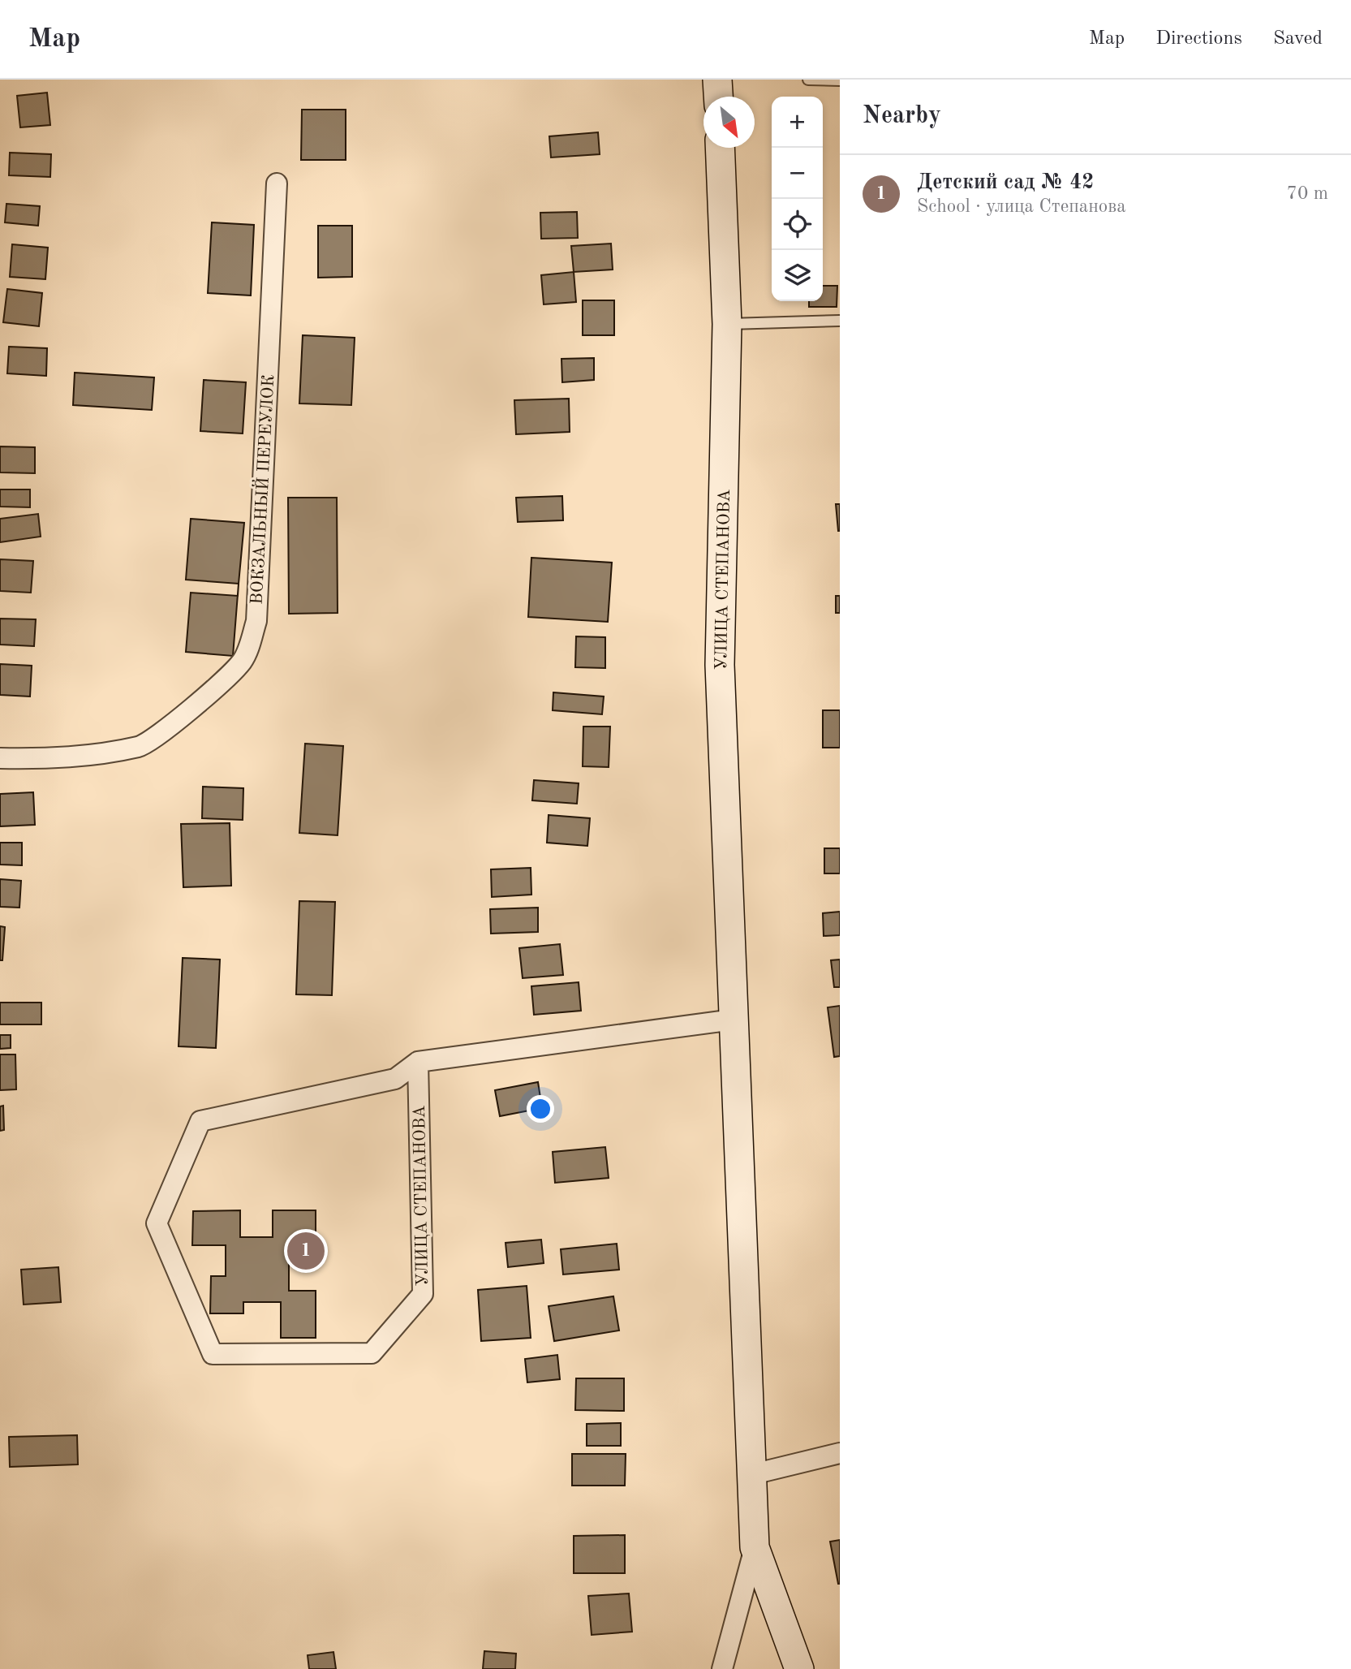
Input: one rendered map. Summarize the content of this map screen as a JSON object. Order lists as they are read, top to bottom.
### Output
{
  "streets": {
    "street": ["ВОКЗАЛЬНЫЙ ПЕРЕУЛОК", "УЛИЦА СТЕПАНОВА"]
  },
  "north": "bottom right",
  "page": {
    "header": "Map",
    "nav": ["Map", "Directions", "Saved"],
    "heading": "Nearby",
    "map_buttons": ["+", "−"],
    "list": [
      {
        "mark": "1",
        "name": "Детский сад № 42",
        "note": "School · улица Степанова",
        "value": "70 m"
      }
    ],
    "pins": "1"
  }
}
